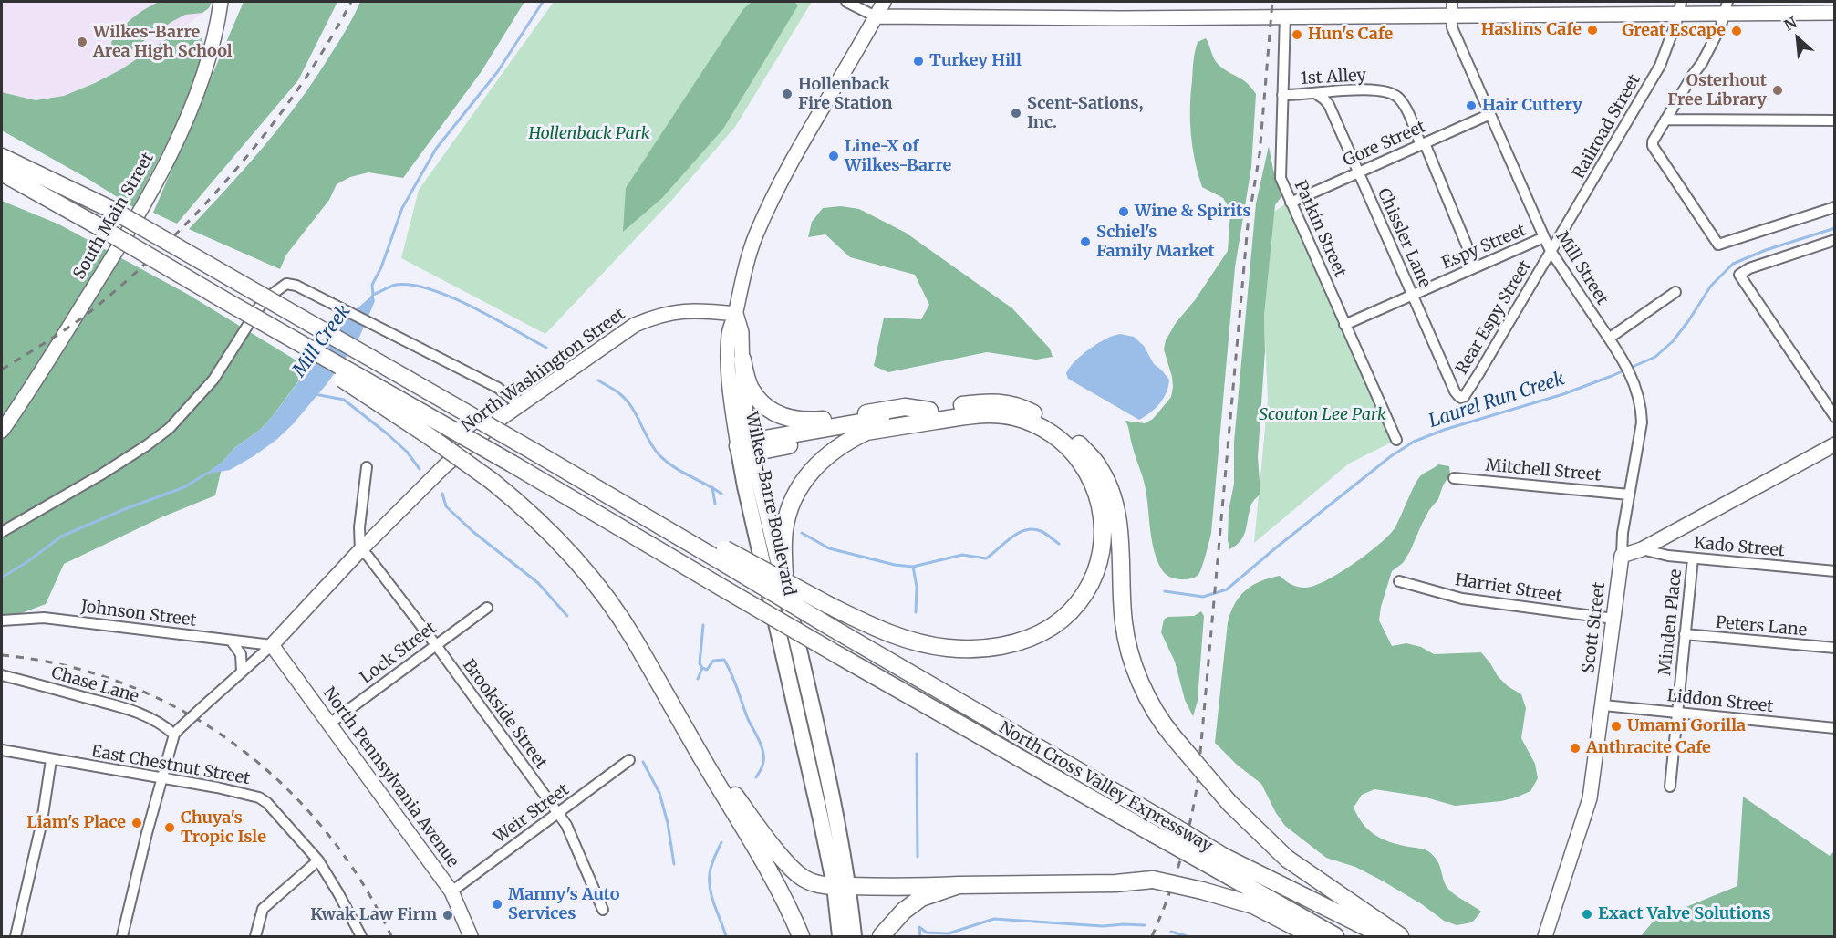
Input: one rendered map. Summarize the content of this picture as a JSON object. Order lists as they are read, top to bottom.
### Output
{
  "streets": {
    "highway": ["North Cross Valley Expressway"],
    "main road": ["Wilkes-Barre Boulevard"],
    "street": [
      "1st Alley",
      "Railroad Street",
      "Gore Street",
      "South Main Street",
      "Parkin Street",
      "Chissler Lane",
      "Espy Street",
      "Mill Street",
      "Rear Espy Street",
      "North Washington Street",
      "Mitchell Street",
      "Kado Street",
      "Harriet Street",
      "Johnson Street",
      "Minden Place",
      "Peters Lane",
      "Scott Street",
      "Lock Street",
      "Chase Lane",
      "Liddon Street",
      "Brookside Street",
      "East Chestnut Street",
      "North Pennsylvania Avenue",
      "Weir Street"
    ]
  },
  "crossings": [
    ["1st Alley", "Gore Street"],
    ["1st Alley", "Parkin Street"],
    ["1st Alley", "Chissler Lane"],
    ["1st Alley", "Espy Street"],
    ["Railroad Street", "Mill Street"],
    ["Railroad Street", "Rear Espy Street"],
    ["Gore Street", "Parkin Street"],
    ["Gore Street", "Chissler Lane"],
    ["Gore Street", "Mill Street"],
    ["Parkin Street", "Espy Street"],
    ["Chissler Lane", "Espy Street"],
    ["Chissler Lane", "Rear Espy Street"],
    ["Espy Street", "Mill Street"],
    ["Mill Street", "Rear Espy Street"],
    ["Mill Street", "Mitchell Street"],
    ["Mill Street", "Scott Street"],
    ["North Washington Street", "Wilkes-Barre Boulevard"],
    ["North Washington Street", "Johnson Street"],
    ["North Washington Street", "Chase Lane"],
    ["North Washington Street", "Brookside Street"],
    ["North Washington Street", "East Chestnut Street"],
    ["North Washington Street", "North Pennsylvania Avenue"],
    ["Kado Street", "Minden Place"],
    ["Harriet Street", "Scott Street"],
    ["Johnson Street", "North Pennsylvania Avenue"],
    ["Minden Place", "Peters Lane"],
    ["Minden Place", "Liddon Street"],
    ["Scott Street", "Liddon Street"],
    ["Lock Street", "Brookside Street"],
    ["Lock Street", "North Pennsylvania Avenue"],
    ["Brookside Street", "Weir Street"],
    ["North Pennsylvania Avenue", "Weir Street"]
  ],
  "water": ["Mill Creek", "Laurel Run Creek"],
  "parks": ["Hollenback Park", "Scouton Lee Park"],
  "places": [
    "Haslins Cafe",
    "Great Escape",
    "Hun's Cafe",
    "Wilkes-Barre Area High School",
    "Turkey Hill",
    "Osterhout Free Library",
    "Hollenback Fire Station",
    "Hair Cuttery",
    "Scent-Sations, Inc.",
    "Line-X of Wilkes-Barre",
    "Wine & Spirits",
    "Schiel's Family Market",
    "Umami Gorilla",
    "Anthracite Cafe",
    "Liam's Place",
    "Chuya's Tropic Isle",
    "Manny's Auto Services",
    "Exact Valve Solutions",
    "Kwak Law Firm"
  ],
  "north": "top left"
}
